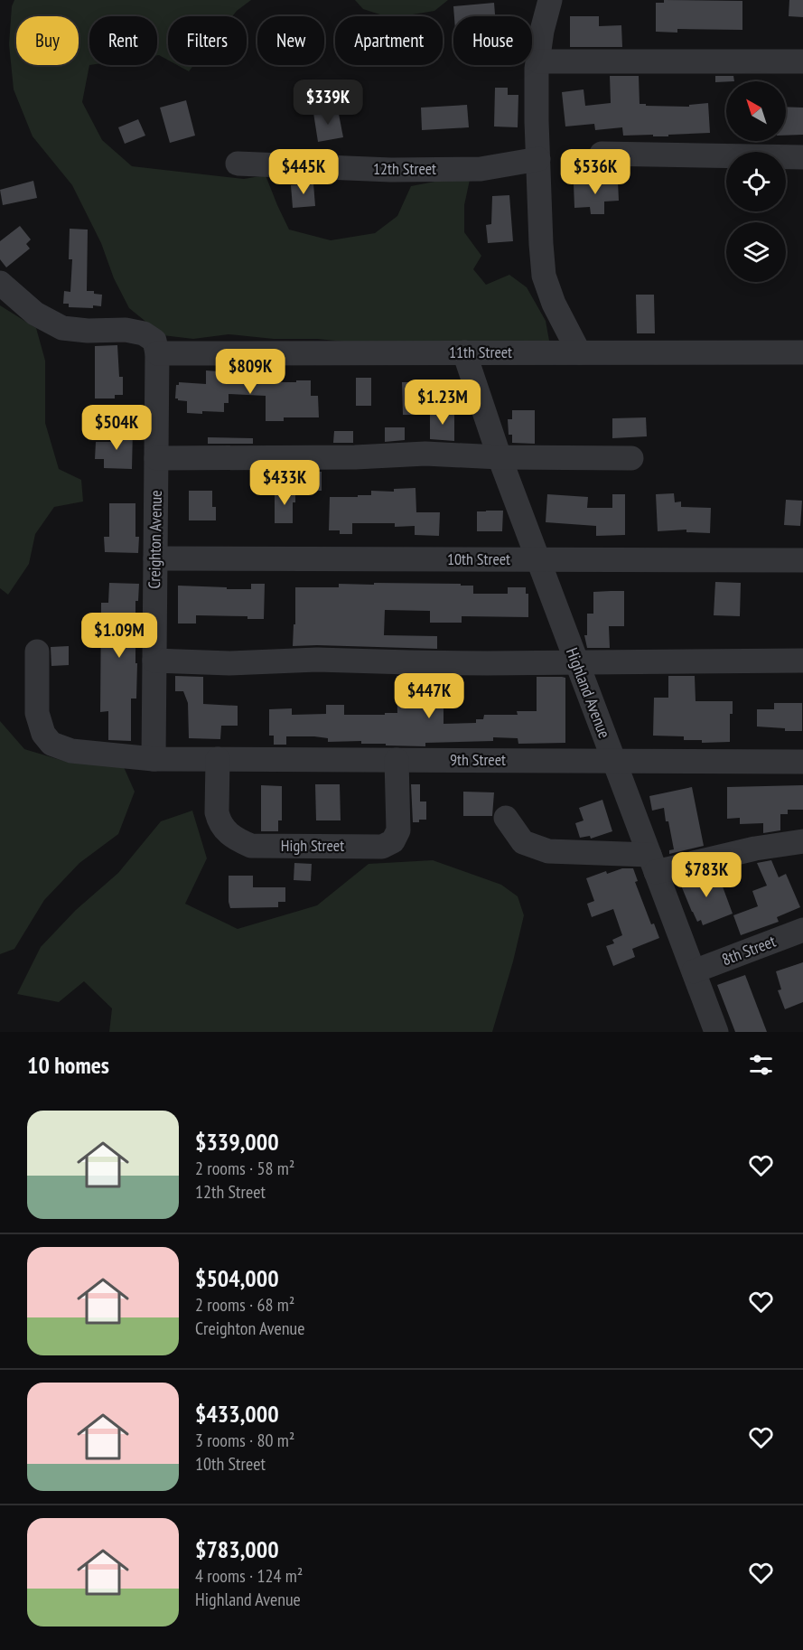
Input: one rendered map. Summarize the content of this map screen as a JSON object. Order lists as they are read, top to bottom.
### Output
{
  "streets": {
    "street": [
      "12th Street",
      "11th Street",
      "Creighton Avenue",
      "10th Street",
      "Highland Avenue",
      "9th Street",
      "High Street",
      "8th Street"
    ]
  },
  "crossings": [
    ["11th Street", "Creighton Avenue"],
    ["11th Street", "Highland Avenue"],
    ["Creighton Avenue", "10th Street"],
    ["Creighton Avenue", "9th Street"],
    ["10th Street", "Highland Avenue"],
    ["Highland Avenue", "9th Street"],
    ["Highland Avenue", "8th Street"],
    ["9th Street", "High Street"]
  ],
  "north": "top left",
  "page": {
    "chip": [
      "Buy",
      "Rent",
      "Filters",
      "New",
      "Apartment",
      "House"
    ],
    "price": [
      "$339K",
      "$445K",
      "$536K",
      "$809K",
      "$1.23M",
      "$504K",
      "$433K",
      "$1.09M",
      "$447K",
      "$783K"
    ],
    "heading": "10 homes",
    "list": [
      {
        "name": "$339,000",
        "note": "2 rooms · 58 m² · 12th Street"
      },
      {
        "name": "$504,000",
        "note": "2 rooms · 68 m² · Creighton Avenue"
      },
      {
        "name": "$433,000",
        "note": "3 rooms · 80 m² · 10th Street"
      },
      {
        "name": "$783,000",
        "note": "4 rooms · 124 m² · Highland Avenue"
      }
    ]
  }
}
